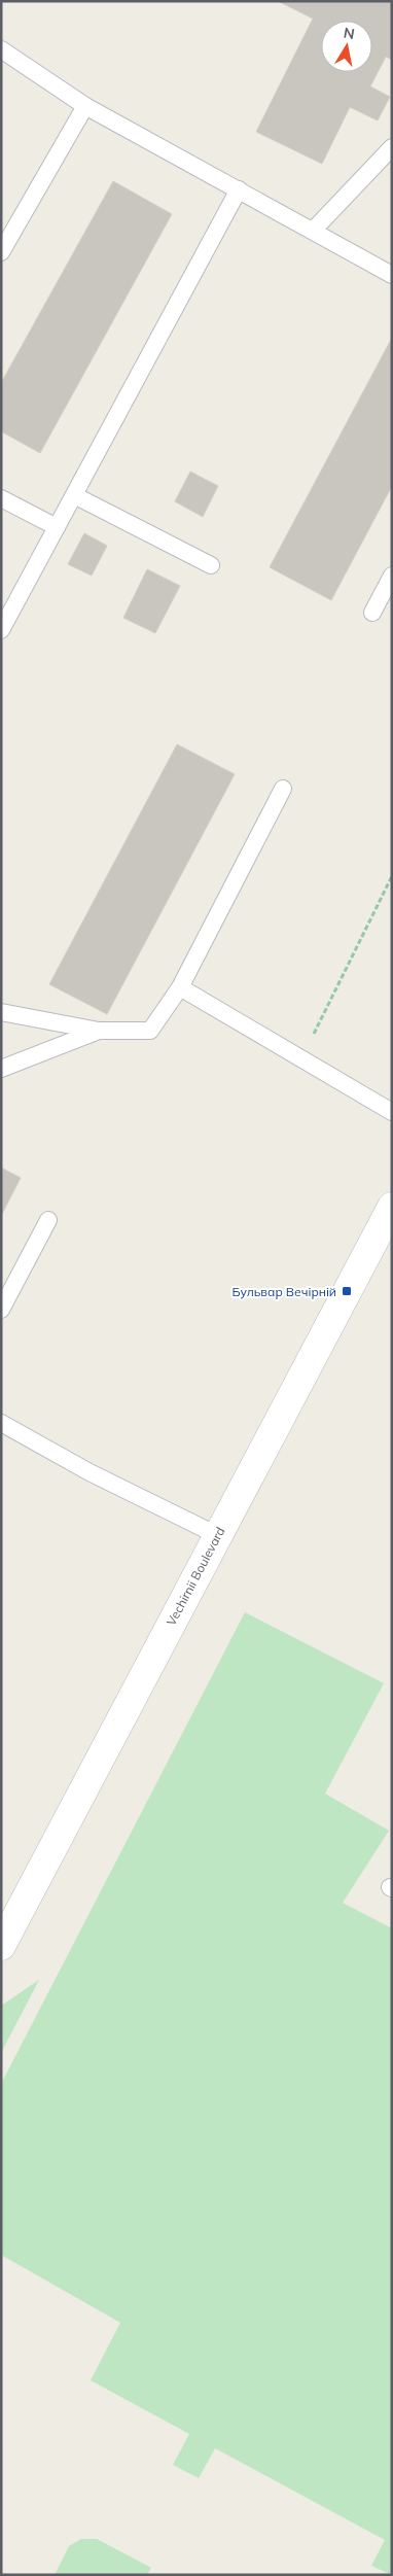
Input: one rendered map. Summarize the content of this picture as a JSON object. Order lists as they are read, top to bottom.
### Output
{
  "streets": {
    "street": ["Vechirnii Boulevard"]
  },
  "places": {
    "transit": ["Бульвар Вечірній"]
  },
  "north": "top"
}
